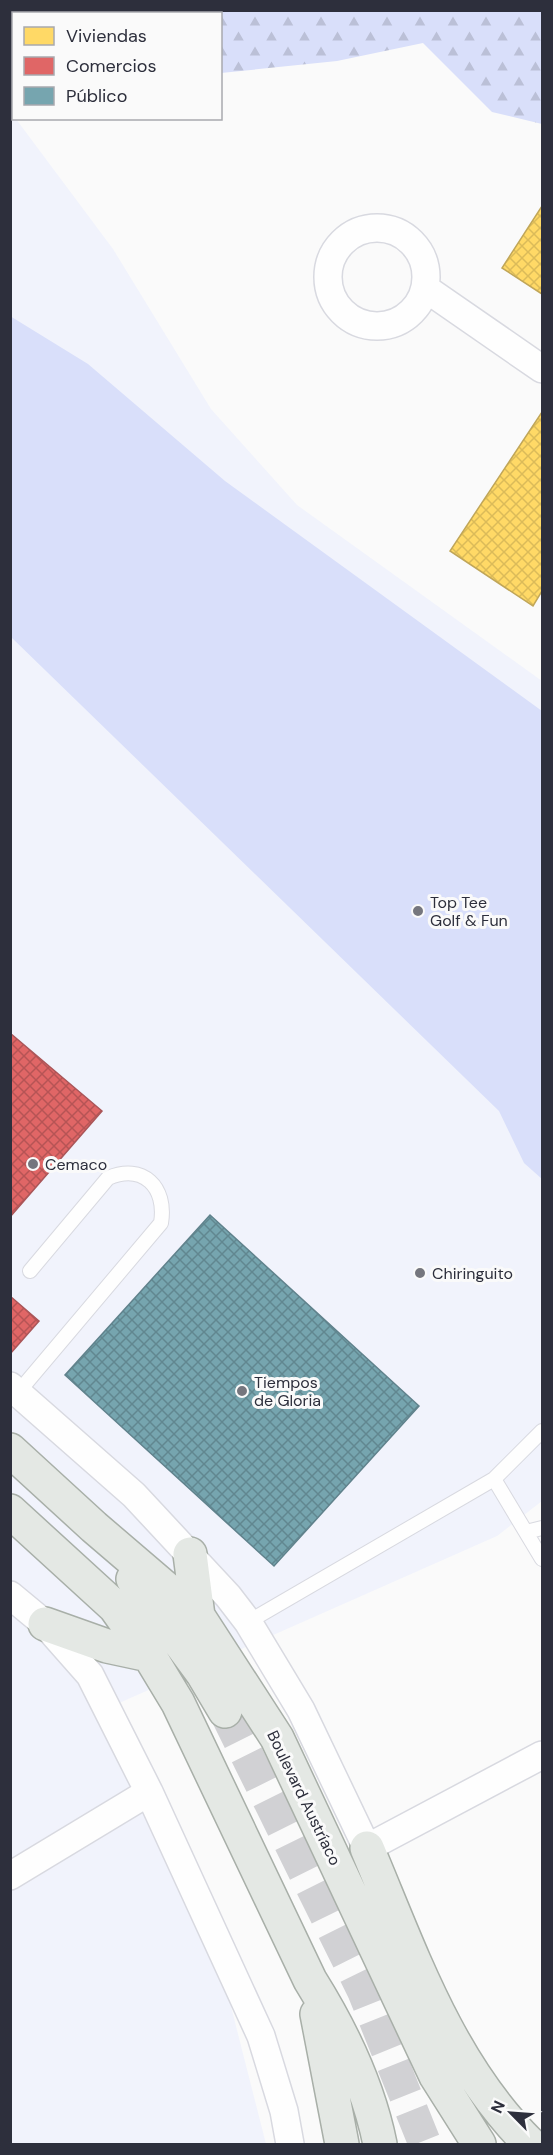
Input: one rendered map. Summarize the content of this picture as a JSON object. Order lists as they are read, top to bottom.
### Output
{
  "streets": {
    "main road": ["Boulevard Austríaco"]
  },
  "places": [
    "Top Tee Golf & Fun",
    "Cemaco",
    "Chiringuito",
    "Tiempos de Gloria"
  ],
  "legend": ["Viviendas", "Comercios", "Público"],
  "north": "top left"
}
